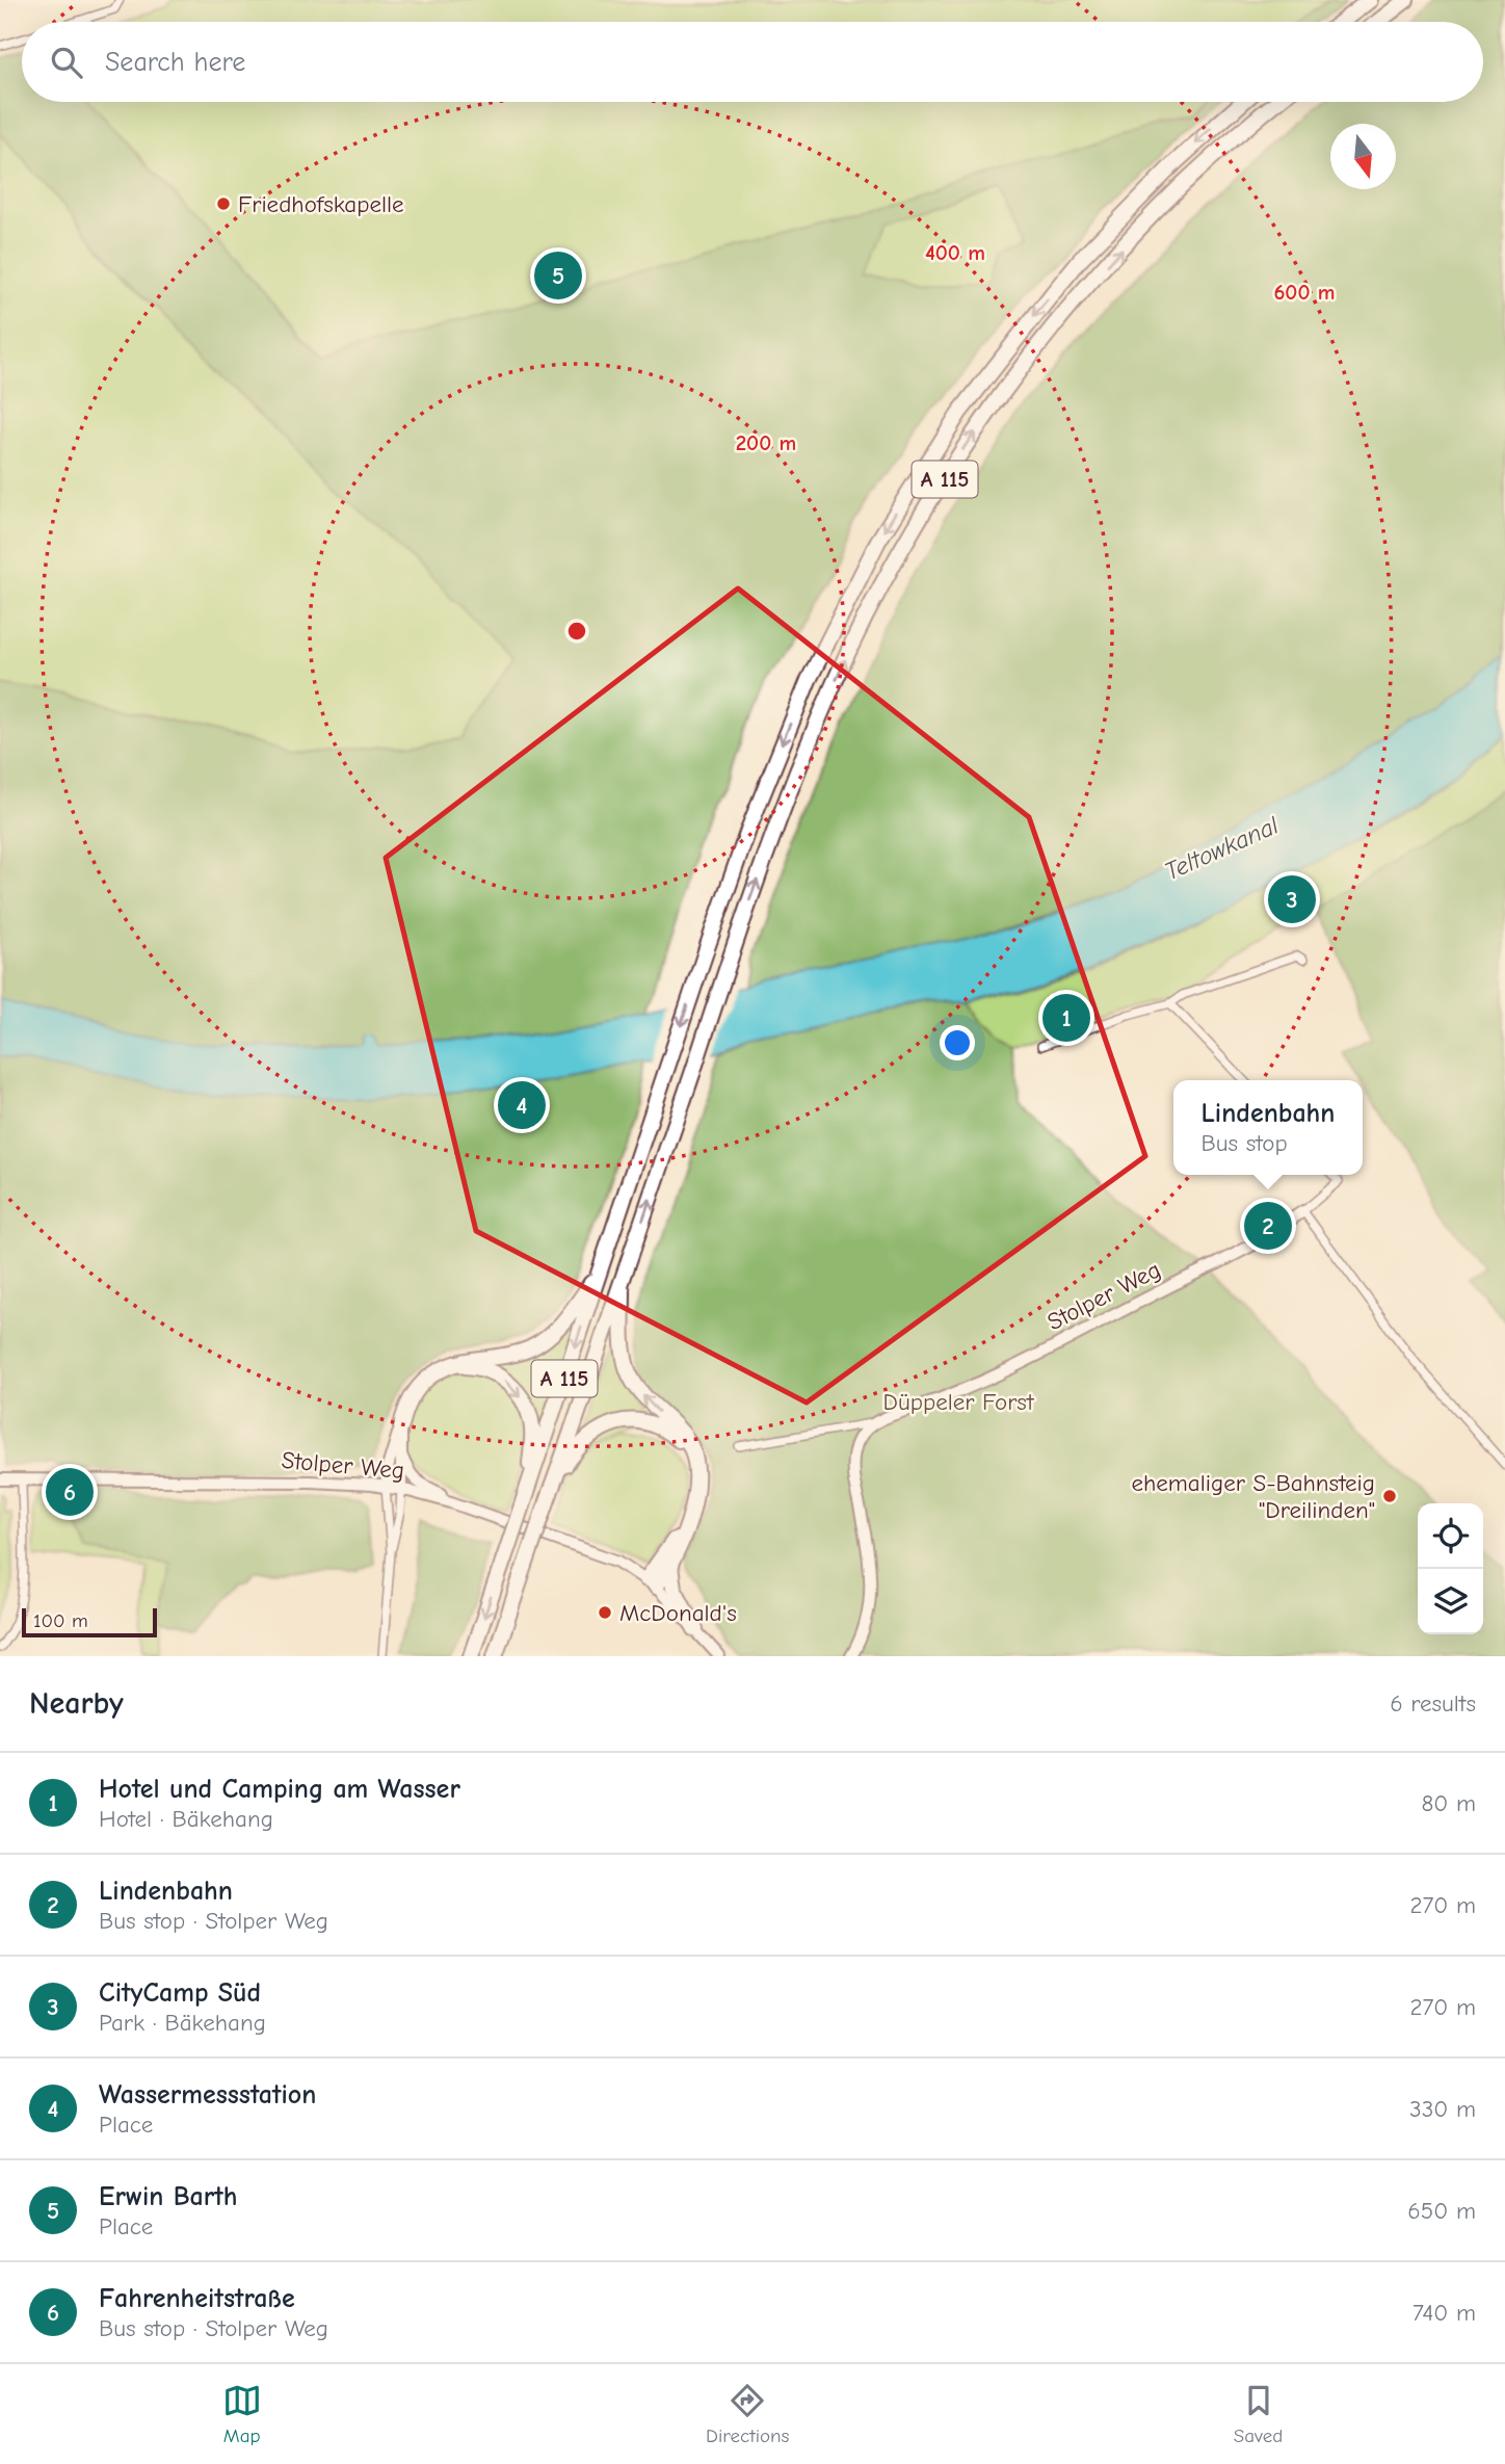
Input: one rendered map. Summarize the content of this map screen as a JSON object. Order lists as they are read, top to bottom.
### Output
{
  "streets": {
    "highway": ["A 115"],
    "street": ["Stolper Weg"]
  },
  "water": ["Teltowkanal"],
  "parks": ["Düppeler Forst"],
  "places": ["Friedhofskapelle", "ehemaliger S-Bahnsteig \"Dreilinden\"", "McDonald's"],
  "scale_bar": "100 m",
  "north": "bottom",
  "page": {
    "search": "Search here",
    "pins": [
      "5",
      "3",
      "1",
      "4",
      "2",
      "6"
    ],
    "popup": ["Lindenbahn", "Bus stop"],
    "scale": "100 m",
    "heading": ["Nearby", "6 results"],
    "list": [
      {
        "mark": "1",
        "name": "Hotel und Camping am Wasser",
        "note": "Hotel · Bäkehang",
        "value": "80 m"
      },
      {
        "mark": "2",
        "name": "Lindenbahn",
        "note": "Bus stop · Stolper Weg",
        "value": "270 m"
      },
      {
        "mark": "3",
        "name": "CityCamp Süd",
        "note": "Park · Bäkehang",
        "value": "270 m"
      },
      {
        "mark": "4",
        "name": "Wassermessstation",
        "note": "Place",
        "value": "330 m"
      },
      {
        "mark": "5",
        "name": "Erwin Barth",
        "note": "Place",
        "value": "650 m"
      },
      {
        "mark": "6",
        "name": "Fahrenheitstraße",
        "note": "Bus stop · Stolper Weg",
        "value": "740 m"
      }
    ],
    "nav": ["Map", "Directions", "Saved"]
  },
  "rings": ["400 m", "600 m", "200 m"]
}
